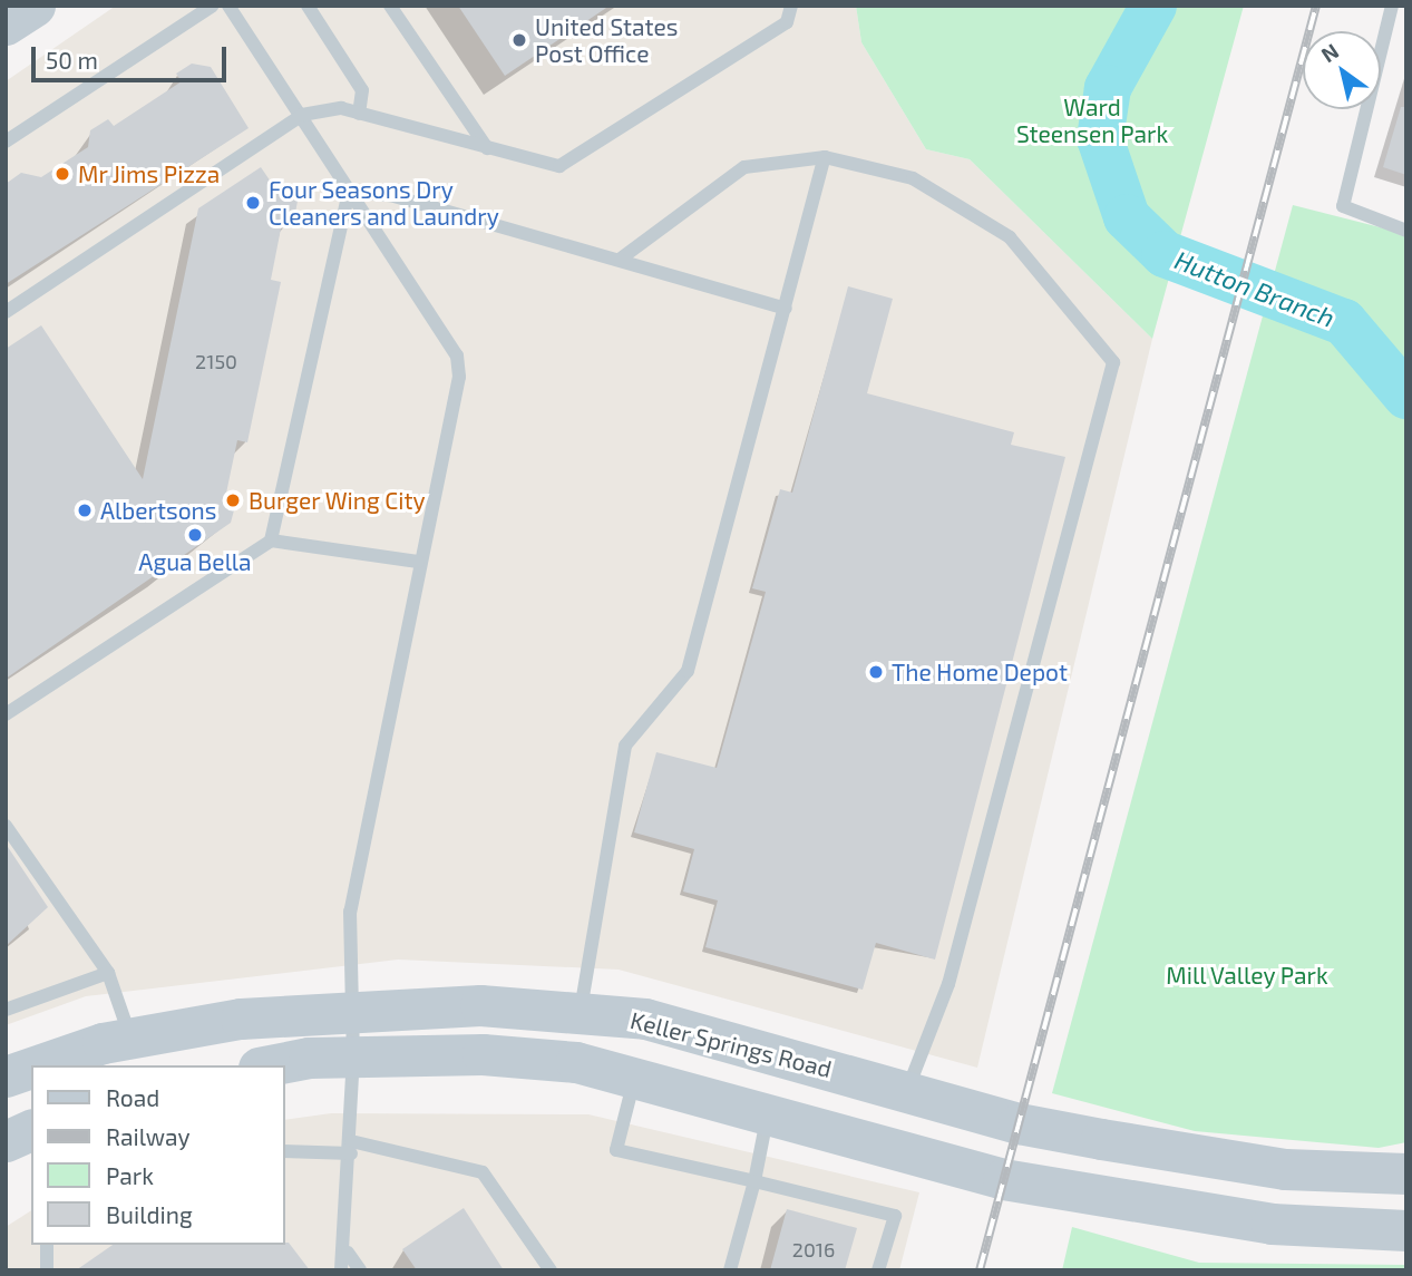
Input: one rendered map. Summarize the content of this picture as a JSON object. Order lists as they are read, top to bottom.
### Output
{
  "streets": {
    "main road": ["Keller Springs Road"]
  },
  "water": ["Hutton Branch"],
  "parks": ["Ward Steensen Park", "Mill Valley Park"],
  "places": [
    "United States Post Office",
    "Mr Jims Pizza",
    "Four Seasons Dry Cleaners and Laundry",
    "Burger Wing City",
    "Albertsons",
    "Agua Bella",
    "The Home Depot"
  ],
  "house_numbers": ["2150", "2016"],
  "legend": [
    "Road",
    "Railway",
    "Park",
    "Building"
  ],
  "scale_bar": "50 m",
  "north": "top left"
}
